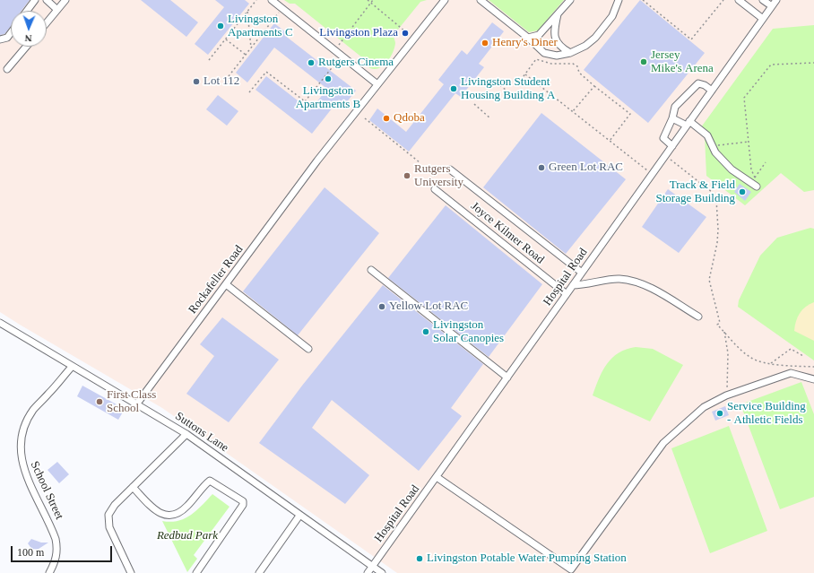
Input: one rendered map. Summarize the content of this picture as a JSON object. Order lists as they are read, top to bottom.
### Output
{
  "streets": {
    "street": [
      "Joyce Kilmer Road",
      "Hospital Road",
      "Rockafeller Road",
      "Suttons Lane",
      "School Street"
    ]
  },
  "crossings": [
    ["Joyce Kilmer Road", "Hospital Road"],
    ["Hospital Road", "Suttons Lane"],
    ["Rockafeller Road", "Suttons Lane"],
    ["Suttons Lane", "School Street"]
  ],
  "parks": ["Redbud Park"],
  "places": [
    "Livingston Apartments C",
    "Livingston Plaza",
    "Henry's Diner",
    "Jersey Mike's Arena",
    "Rutgers Cinema",
    "Livingston Apartments B",
    "Lot 112",
    "Livingston Student Housing Building A",
    "Qdoba",
    "Green Lot RAC",
    "Rutgers University",
    "Track & Field Storage Building",
    "Yellow Lot RAC",
    "Livingston Solar Canopies",
    "First Class School",
    "Service Building - Athletic Fields",
    "Livingston Potable Water Pumping Station"
  ],
  "scale_bar": "100 m",
  "north": "bottom"
}
